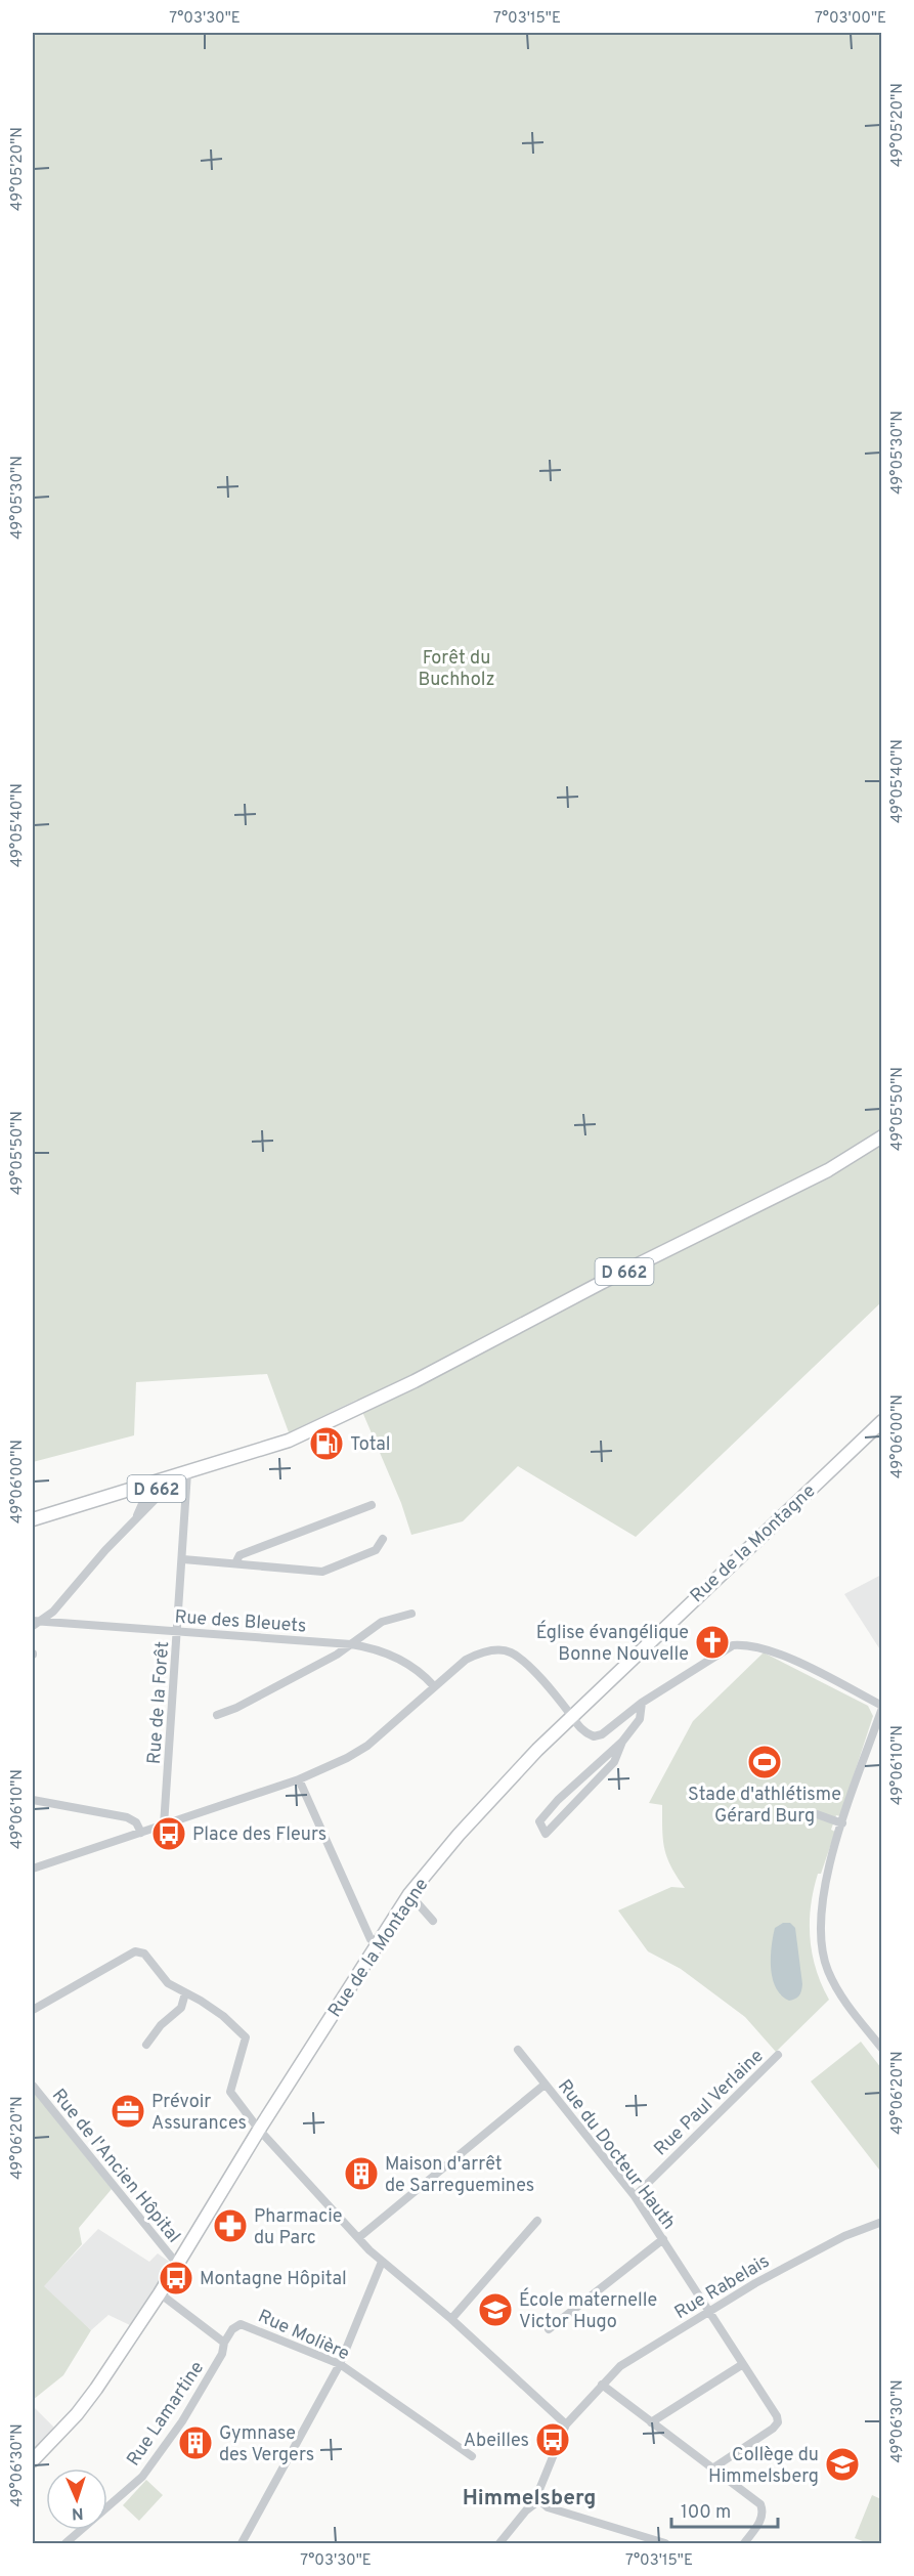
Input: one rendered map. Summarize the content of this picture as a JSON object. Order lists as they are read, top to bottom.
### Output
{
  "streets": {
    "main road": ["D 662", "Rue de la Montagne"],
    "street": [
      "Rue des Bleuets",
      "Rue de la Forêt",
      "Rue Paul Verlaine",
      "Rue du Docteur Hauth",
      "Rue de l'Ancien Hôpital",
      "Rue Rabelais",
      "Rue Molière",
      "Rue Lamartine"
    ]
  },
  "crossings": [
    ["D 662", "Rue de la Forêt"],
    ["Rue de la Montagne", "Rue de l'Ancien Hôpital"],
    ["Rue des Bleuets", "Rue de la Forêt"],
    ["Rue Paul Verlaine", "Rue du Docteur Hauth"],
    ["Rue du Docteur Hauth", "Rue Rabelais"],
    ["Rue Molière", "Rue Lamartine"]
  ],
  "districts": ["Himmelsberg"],
  "parks": ["Forêt du Buchholz"],
  "places": {
    "fuel station": ["Total"],
    "church": ["Église évangélique Bonne Nouvelle"],
    "sports": ["Stade d'athlétisme Gérard Burg"],
    "bus stop": ["Place des Fleurs", "Montagne Hôpital", "Abeilles"],
    "office": ["Prévoir Assurances"],
    "building": ["Maison d'arrêt de Sarreguemines", "Gymnase des Vergers"],
    "pharmacy": ["Pharmacie du Parc"],
    "school or university": ["École maternelle Victor Hugo", "Collège du Himmelsberg"]
  },
  "scale_bar": "100 m",
  "north": "bottom",
  "coordinates": [
    "7°03'30\"E",
    "7°03'15\"E",
    "7°03'00\"E",
    "49°05'20\"N",
    "49°05'30\"N",
    "49°05'40\"N",
    "49°05'50\"N",
    "49°06'00\"N",
    "49°06'10\"N",
    "49°06'20\"N",
    "49°06'30\"N"
  ]
}
